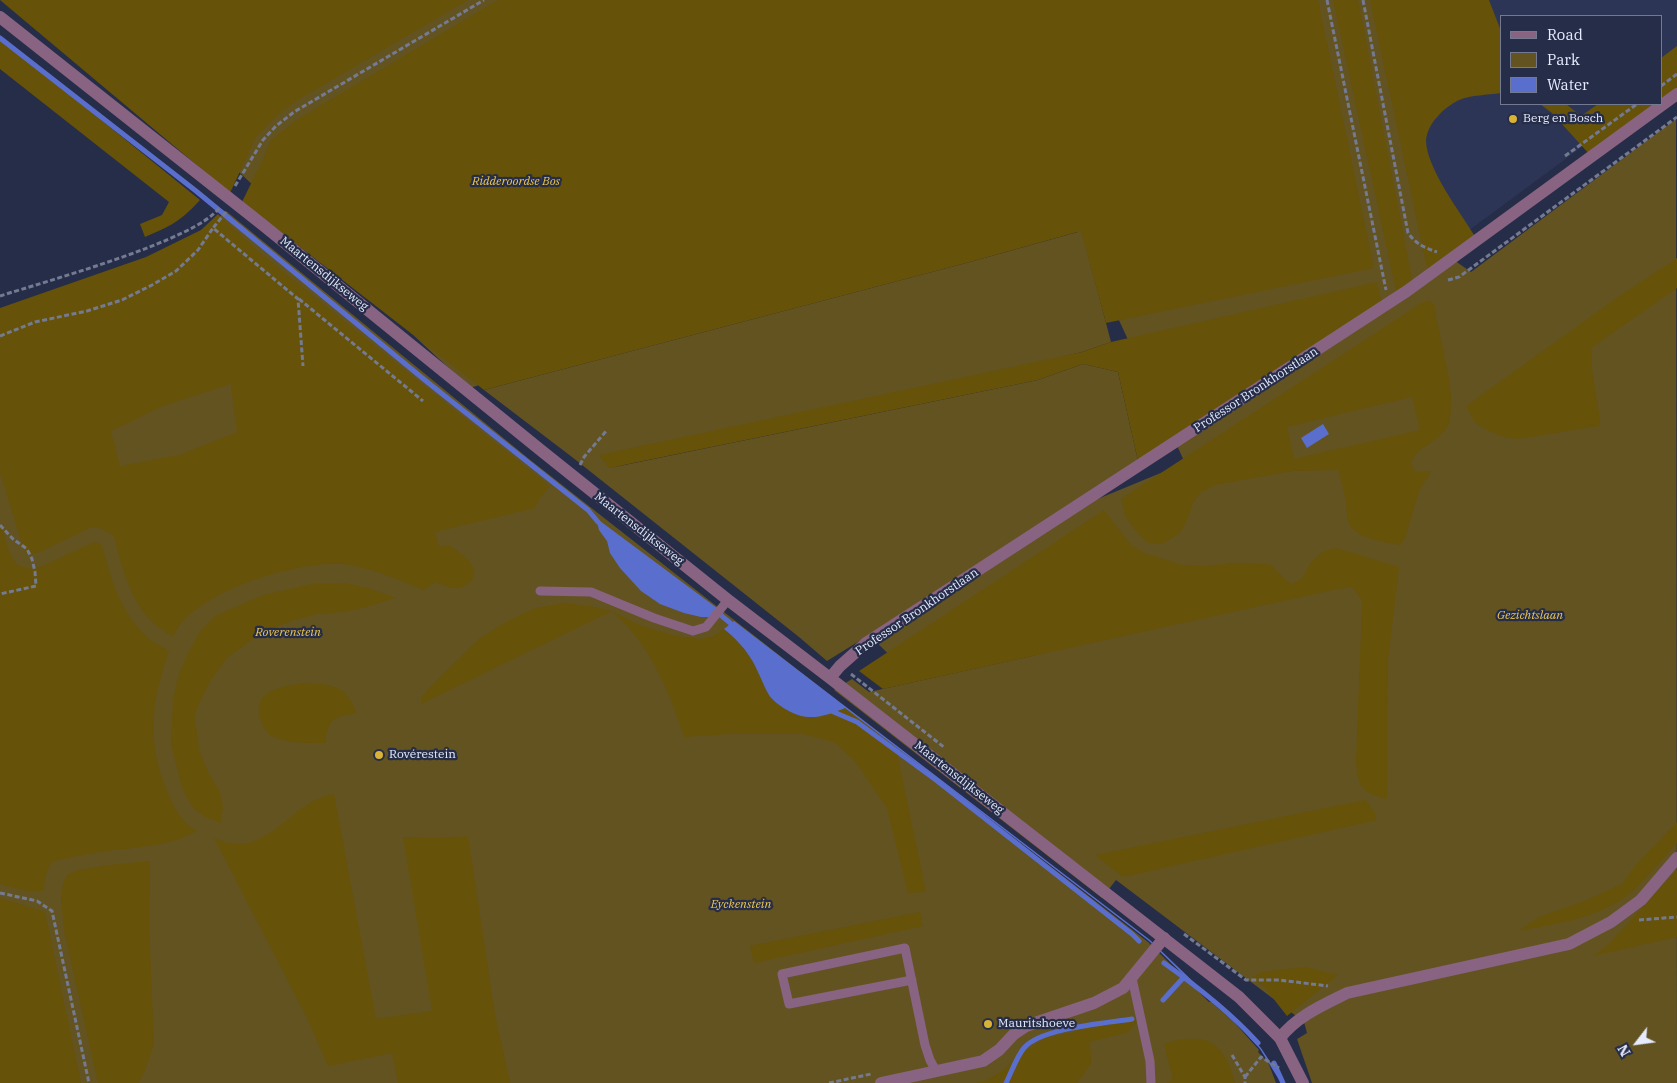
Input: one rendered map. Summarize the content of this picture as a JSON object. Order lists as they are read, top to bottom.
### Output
{
  "streets": {
    "street": ["Maartensdijkseweg", "Professor Bronkhorstlaan"]
  },
  "crossings": [
    ["Maartensdijkseweg", "Professor Bronkhorstlaan"]
  ],
  "parks": [
    "Ridderoordse Bos",
    "Gezichtslaan",
    "Roverenstein",
    "Eyckenstein"
  ],
  "places": ["Berg en Bosch", "Rovérestein", "Mauritshoeve"],
  "legend": ["Road", "Park", "Water"],
  "north": "bottom left"
}
